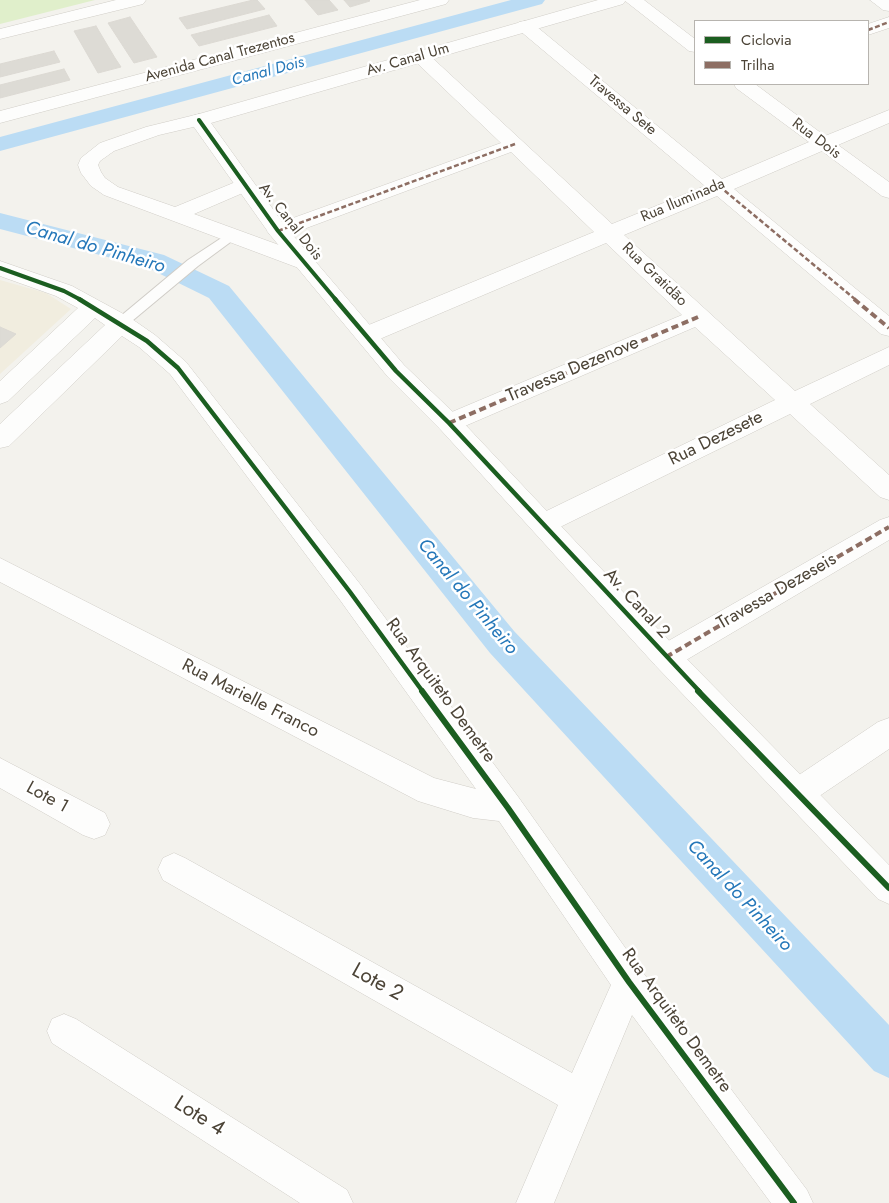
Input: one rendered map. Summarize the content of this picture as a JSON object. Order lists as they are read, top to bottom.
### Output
{
  "streets": {
    "street": [
      "Avenida Canal Trezentos",
      "Av. Canal Um",
      "Travessa Sete",
      "Rua Dois",
      "Rua Iluminada",
      "Av. Canal Dois",
      "Rua Gratidão",
      "Travessa Dezenove",
      "Rua Dezesete",
      "Travessa Dezeseis",
      "Av. Canal 2",
      "Rua Arquiteto Demetre",
      "Rua Marielle Franco",
      "Lote 1",
      "Lote 2",
      "Lote 4"
    ]
  },
  "crossings": [
    ["Av. Canal Um", "Travessa Sete"],
    ["Av. Canal Um", "Av. Canal Dois"],
    ["Av. Canal Um", "Rua Gratidão"],
    ["Travessa Sete", "Rua Iluminada"],
    ["Rua Dois", "Rua Iluminada"],
    ["Rua Iluminada", "Av. Canal Dois"],
    ["Rua Iluminada", "Rua Gratidão"],
    ["Rua Iluminada", "Av. Canal 2"],
    ["Av. Canal Dois", "Av. Canal 2"],
    ["Rua Gratidão", "Travessa Dezenove"],
    ["Rua Gratidão", "Rua Dezesete"],
    ["Travessa Dezenove", "Av. Canal 2"],
    ["Rua Dezesete", "Av. Canal 2"],
    ["Travessa Dezeseis", "Av. Canal 2"],
    ["Rua Arquiteto Demetre", "Rua Marielle Franco"]
  ],
  "water": ["Canal Dois", "Canal do Pinheiro"],
  "legend": ["Ciclovia", "Trilha"]
}
